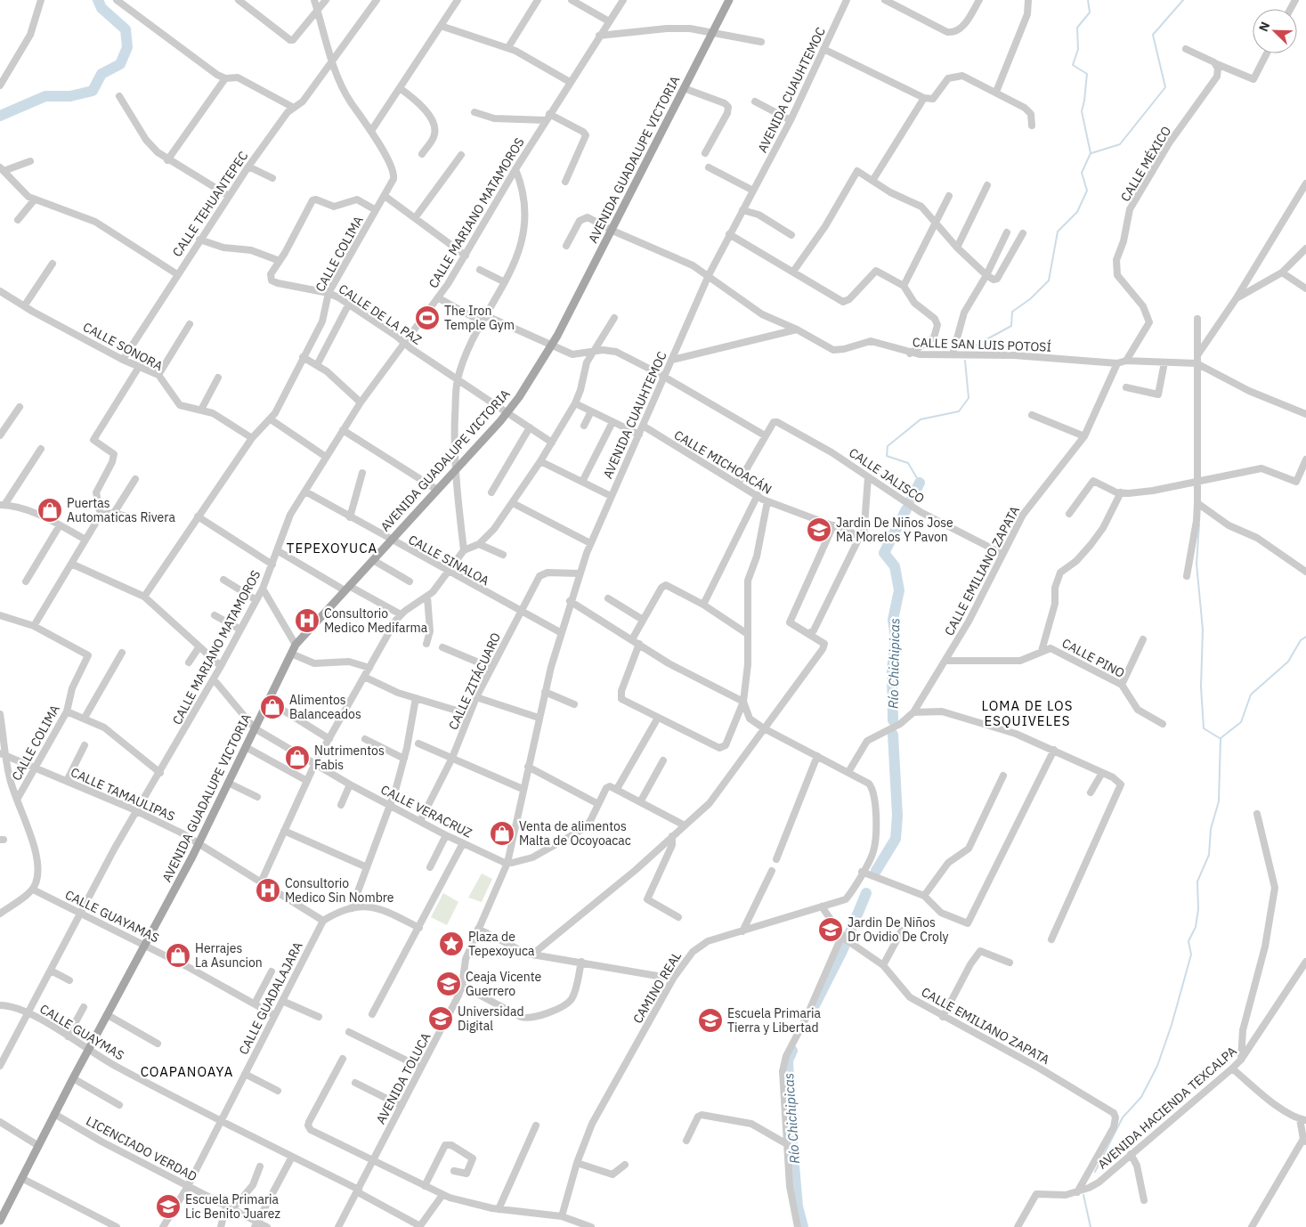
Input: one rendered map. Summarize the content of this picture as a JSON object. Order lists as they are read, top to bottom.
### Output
{
  "streets": {
    "main road": ["AVENIDA GUADALUPE VICTORIA"],
    "street": [
      "AVENIDA CUAUHTEMOC",
      "CALLE MÉXICO",
      "CALLE TEHUANTEPEC",
      "CALLE MARIANO MATAMOROS",
      "CALLE COLIMA",
      "CALLE DE LA PAZ",
      "CALLE SAN LUIS POTOSÍ",
      "CALLE SONORA",
      "CALLE MICHOACÁN",
      "CALLE JALISCO",
      "CALLE SINALOA",
      "CALLE EMILIANO ZAPATA",
      "CALLE PINO",
      "CALLE ZITÁCUARO",
      "CALLE TAMAULIPAS",
      "CALLE VERACRUZ",
      "CALLE GUAYAMAS",
      "CAMINO REAL",
      "CALLE GUADALAJARA",
      "CALLE GUAYMAS",
      "AVENIDA TOLUCA",
      "AVENIDA HACIENDA TEXCALPA",
      "LICENCIADO VERDAD"
    ]
  },
  "crossings": [
    ["AVENIDA CUAUHTEMOC", "CALLE SAN LUIS POTOSÍ"],
    ["AVENIDA CUAUHTEMOC", "CALLE MICHOACÁN"],
    ["AVENIDA CUAUHTEMOC", "CALLE SINALOA"],
    ["AVENIDA CUAUHTEMOC", "CALLE ZITÁCUARO"],
    ["AVENIDA CUAUHTEMOC", "CALLE VERACRUZ"],
    ["AVENIDA CUAUHTEMOC", "AVENIDA TOLUCA"],
    ["AVENIDA GUADALUPE VICTORIA", "CALLE DE LA PAZ"],
    ["AVENIDA GUADALUPE VICTORIA", "CALLE SAN LUIS POTOSÍ"],
    ["AVENIDA GUADALUPE VICTORIA", "CALLE SINALOA"],
    ["AVENIDA GUADALUPE VICTORIA", "CALLE TAMAULIPAS"],
    ["AVENIDA GUADALUPE VICTORIA", "CALLE VERACRUZ"],
    ["AVENIDA GUADALUPE VICTORIA", "CALLE GUAYAMAS"],
    ["AVENIDA GUADALUPE VICTORIA", "CALLE GUAYMAS"],
    ["AVENIDA GUADALUPE VICTORIA", "LICENCIADO VERDAD"],
    ["CALLE MÉXICO", "CALLE SAN LUIS POTOSÍ"],
    ["CALLE TEHUANTEPEC", "CALLE COLIMA"],
    ["CALLE MARIANO MATAMOROS", "CALLE DE LA PAZ"],
    ["CALLE MARIANO MATAMOROS", "CALLE SINALOA"],
    ["CALLE MARIANO MATAMOROS", "CALLE TAMAULIPAS"],
    ["CALLE MARIANO MATAMOROS", "CALLE VERACRUZ"],
    ["CALLE MARIANO MATAMOROS", "CALLE GUAYAMAS"],
    ["CALLE MARIANO MATAMOROS", "CALLE GUAYMAS"],
    ["CALLE COLIMA", "CALLE DE LA PAZ"],
    ["CALLE COLIMA", "CALLE SONORA"],
    ["CALLE COLIMA", "CALLE TAMAULIPAS"],
    ["CALLE SAN LUIS POTOSÍ", "CALLE EMILIANO ZAPATA"],
    ["CALLE MICHOACÁN", "CALLE JALISCO"],
    ["CALLE JALISCO", "CALLE EMILIANO ZAPATA"],
    ["CALLE SINALOA", "CALLE ZITÁCUARO"],
    ["CALLE EMILIANO ZAPATA", "CALLE PINO"],
    ["CALLE EMILIANO ZAPATA", "CAMINO REAL"],
    ["CALLE EMILIANO ZAPATA", "AVENIDA HACIENDA TEXCALPA"],
    ["CALLE ZITÁCUARO", "CALLE VERACRUZ"],
    ["CALLE TAMAULIPAS", "CALLE GUADALAJARA"],
    ["CALLE VERACRUZ", "AVENIDA TOLUCA"],
    ["CALLE GUAYAMAS", "CALLE GUADALAJARA"],
    ["CALLE GUADALAJARA", "CALLE GUAYMAS"],
    ["CALLE GUADALAJARA", "LICENCIADO VERDAD"],
    ["CALLE GUAYMAS", "AVENIDA TOLUCA"]
  ],
  "districts": ["TEPEXOYUCA", "LOMA DE LOS ESQUIVELES", "COAPANOAYA"],
  "water": ["Río Chichipicas"],
  "places": {
    "sports": ["The Iron Temple Gym"],
    "shop": [
      "Puertas Automaticas Rivera",
      "Alimentos Balanceados",
      "Nutrimentos Fabis",
      "Venta de alimentos Malta de Ocoyoacac",
      "Herrajes La Asuncion"
    ],
    "school or university": [
      "Jardin De Niños Jose Ma Morelos Y Pavon",
      "Jardin De Niños Dr Ovidio De Croly",
      "Ceaja Vicente Guerrero",
      "Universidad Digital",
      "Escuela Primaria Tierra y Libertad",
      "Escuela Primaria Lic Benito Juarez"
    ],
    "hospital": ["Consultorio Medico Medifarma", "Consultorio Medico Sin Nombre"],
    "place": ["Plaza de Tepexoyuca"]
  },
  "north": "top left"
}
